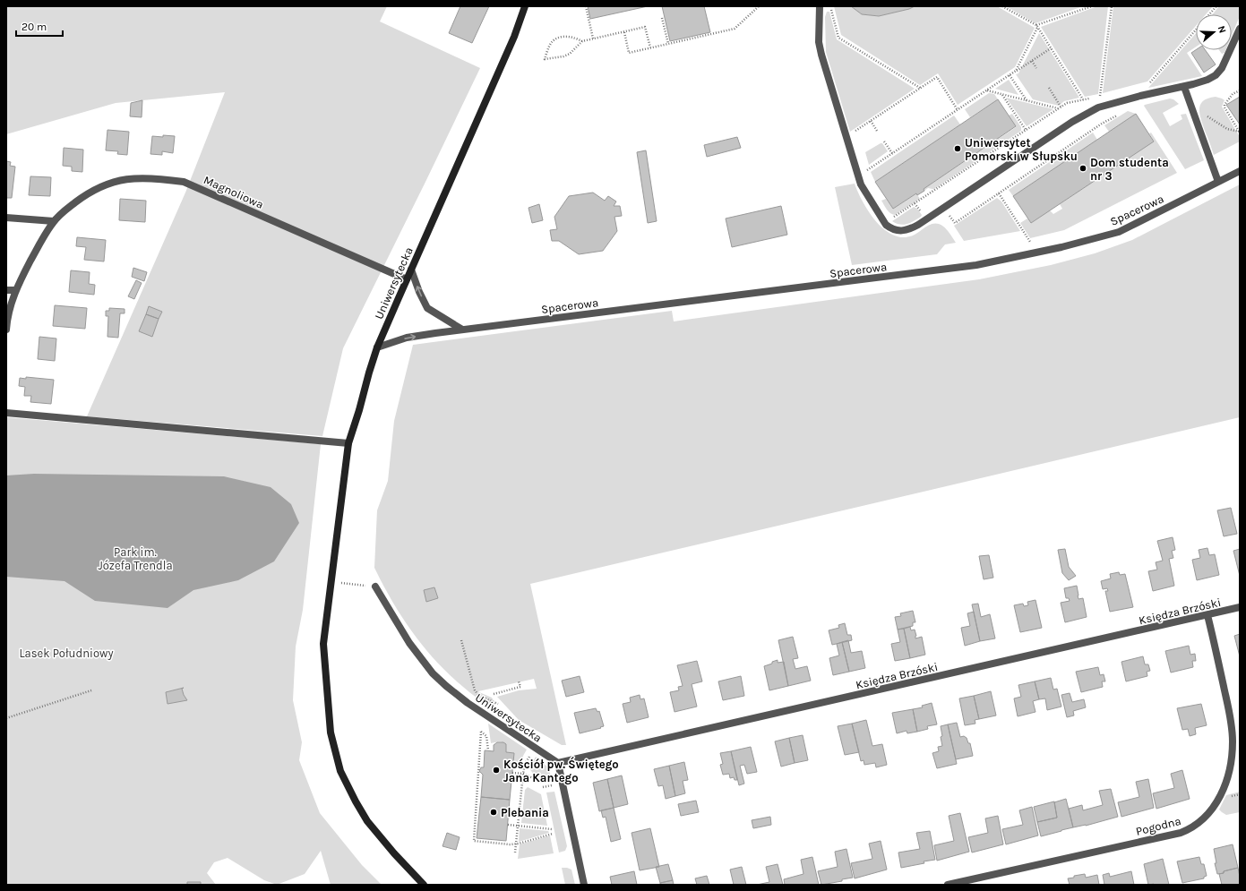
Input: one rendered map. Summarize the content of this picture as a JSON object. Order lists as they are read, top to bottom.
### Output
{
  "streets": {
    "main road": ["Uniwersytecka"],
    "street": [
      "Magnoliowa",
      "Spacerowa",
      "Księdza Brzóski",
      "Pogodna"
    ]
  },
  "crossings": [
    ["Magnoliowa", "Uniwersytecka"],
    ["Spacerowa", "Uniwersytecka"],
    ["Uniwersytecka", "Księdza Brzóski"],
    ["Księdza Brzóski", "Pogodna"]
  ],
  "parks": ["Park im. Józefa Trendla", "Lasek Południowy"],
  "places": [
    "Uniwersytet Pomorski w Słupsku",
    "Dom studenta nr 3",
    "Kościół pw. Świętego Jana Kantego",
    "Plebania"
  ],
  "scale_bar": "20 m",
  "north": "right"
}
